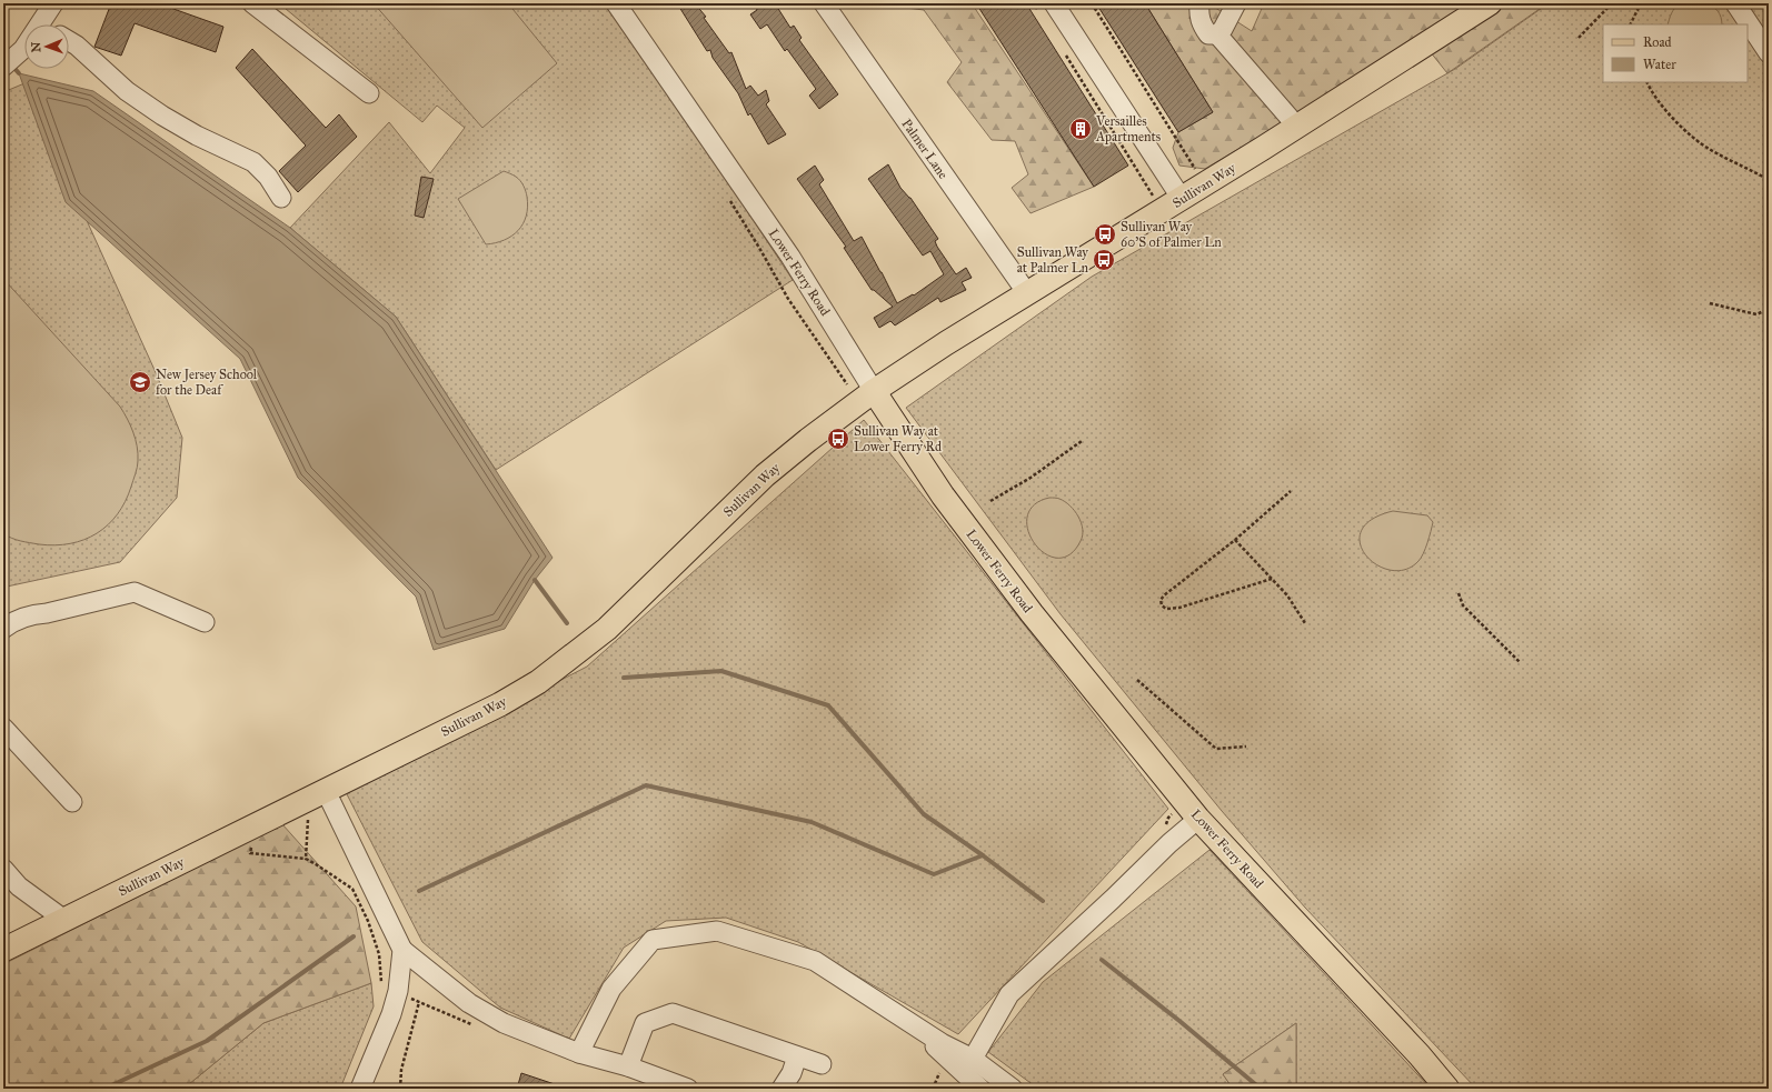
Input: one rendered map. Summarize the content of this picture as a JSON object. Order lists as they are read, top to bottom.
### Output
{
  "streets": {
    "main road": ["Sullivan Way", "Lower Ferry Road"],
    "street": ["Palmer Lane"]
  },
  "crossings": [
    ["Palmer Lane", "Sullivan Way"],
    ["Sullivan Way", "Lower Ferry Road"]
  ],
  "places": {
    "building": ["Versailles Apartments"],
    "bus stop": ["Sullivan Way 60'S of Palmer Ln", "Sullivan Way at Palmer Ln", "Sullivan Way at Lower Ferry Rd"],
    "school or university": ["New Jersey School for the Deaf"]
  },
  "legend": ["Road", "Water"],
  "north": "left"
}
